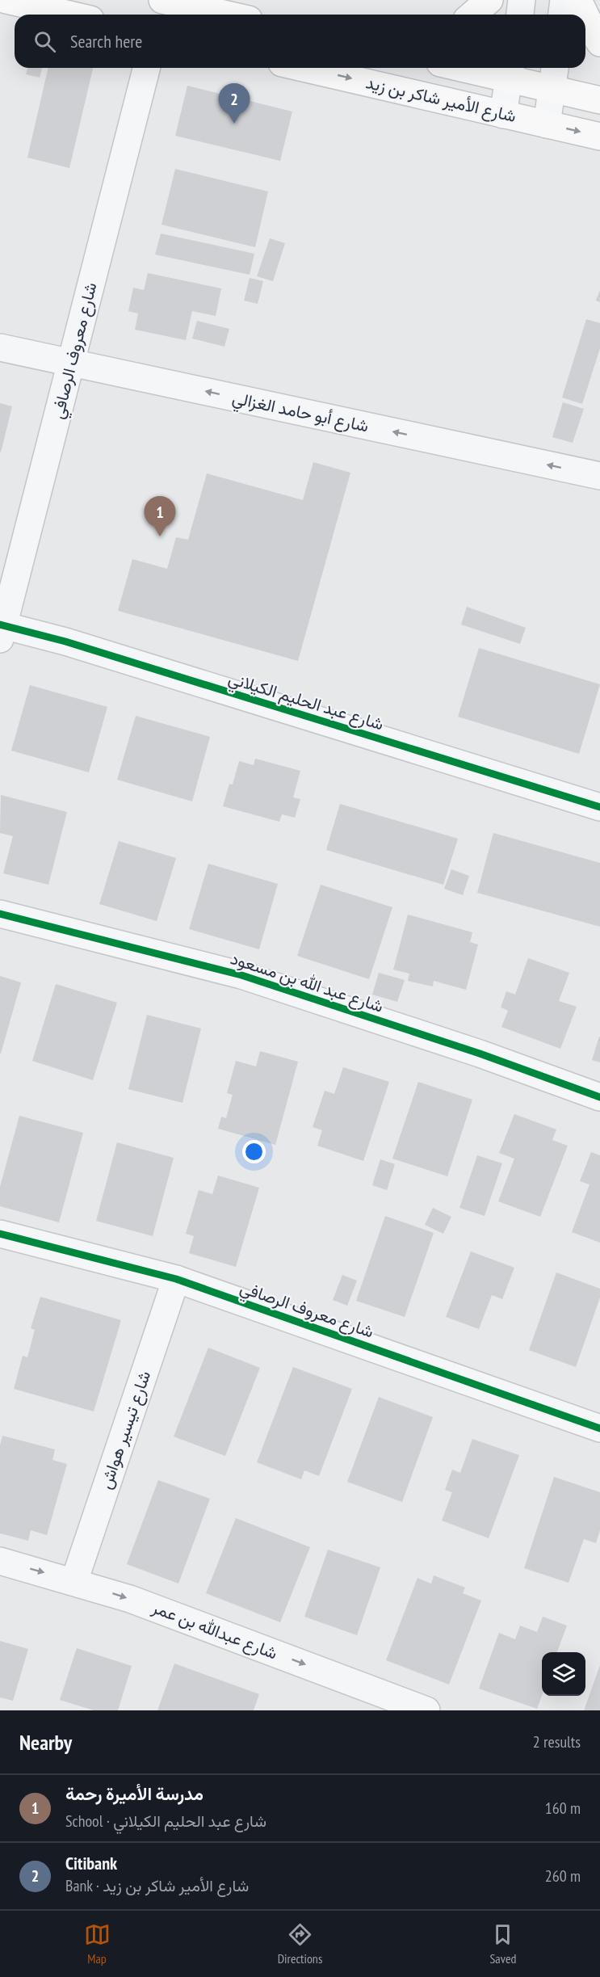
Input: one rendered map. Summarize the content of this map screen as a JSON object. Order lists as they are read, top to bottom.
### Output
{
  "streets": {
    "main road": ["شارع الأمير شاكر بن زيد"],
    "street": [
      "شارع معروف الرصافي",
      "شارع أبو حامد الغزالي",
      "شارع عبد الحليم الكيلاني",
      "شارع عبد الله بن مسعود",
      "شارع تيسير هواش",
      "شارع عبدالله بن عمر"
    ]
  },
  "crossings": [
    ["شارع معروف الرصافي", "شارع أبو حامد الغزالي"],
    ["شارع معروف الرصافي", "شارع عبد الحليم الكيلاني"],
    ["شارع معروف الرصافي", "شارع تيسير هواش"],
    ["شارع تيسير هواش", "شارع عبدالله بن عمر"]
  ],
  "one_way": ["شارع أبو حامد الغزالي", "شارع عبدالله بن عمر"],
  "page": {
    "search": "Search here",
    "pins": ["2", "1"],
    "heading": ["Nearby", "2 results"],
    "list": [
      {
        "mark": "1",
        "name": "مدرسة الأميرة رحمة",
        "note": "School · شارع عبد الحليم الكيلاني",
        "value": "160 m"
      },
      {
        "mark": "2",
        "name": "Citibank",
        "note": "Bank · شارع الأمير شاكر بن زيد",
        "value": "260 m"
      }
    ],
    "nav": ["Map", "Directions", "Saved"]
  }
}
